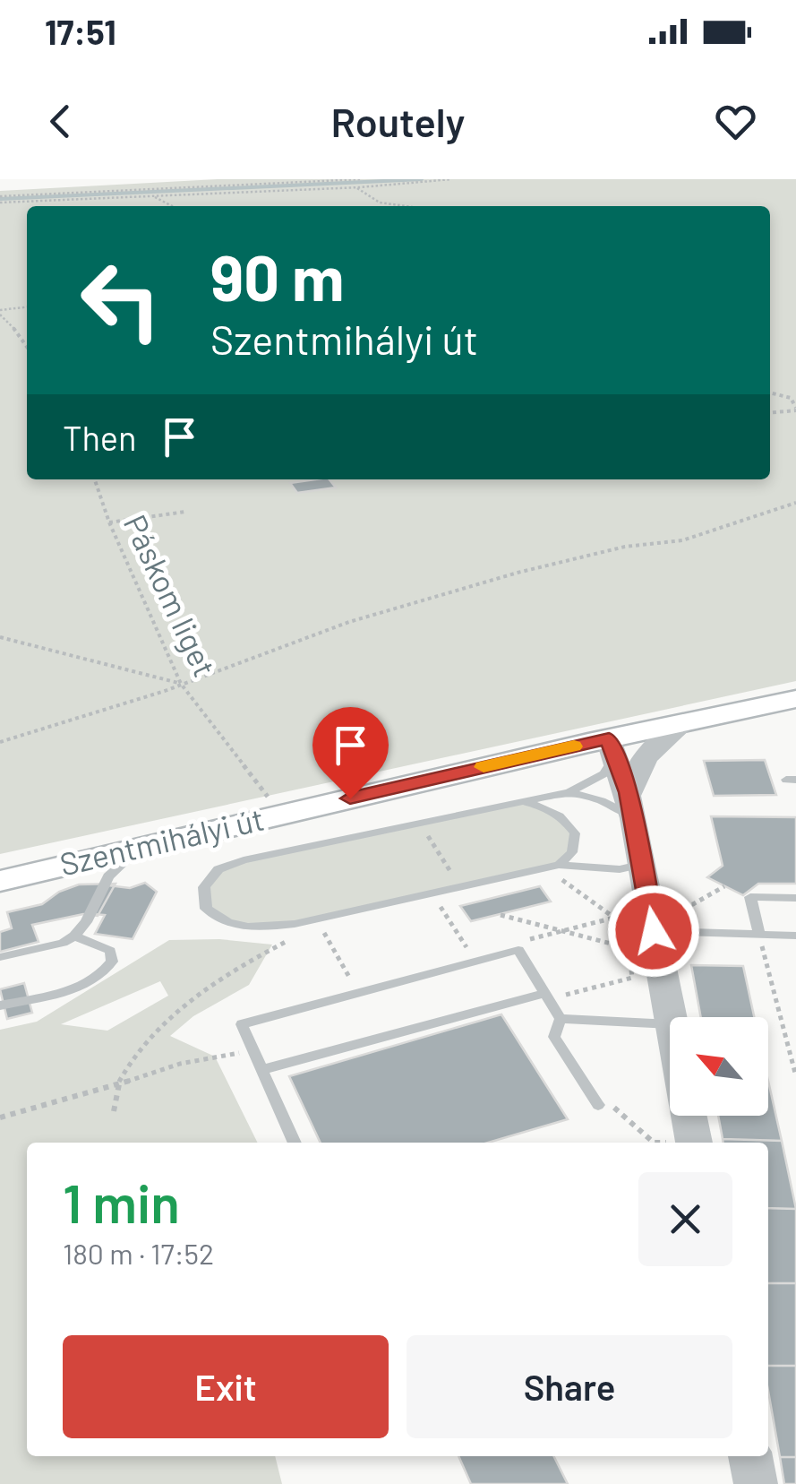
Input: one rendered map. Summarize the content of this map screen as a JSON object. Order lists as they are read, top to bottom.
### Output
{
  "streets": {
    "main road": ["Szentmihályi út"],
    "path": ["Páskom liget"]
  },
  "crossings": [
    ["Páskom liget", "Szentmihályi út"]
  ],
  "north": "top left",
  "page": {
    "status": "17:51",
    "header": "Routely",
    "turn": ["90 m", "Szentmihályi út"],
    "then": "Then",
    "heading": ["1 min", "180 m · 17:52"],
    "buttons": ["Exit", "Share"]
  }
}
